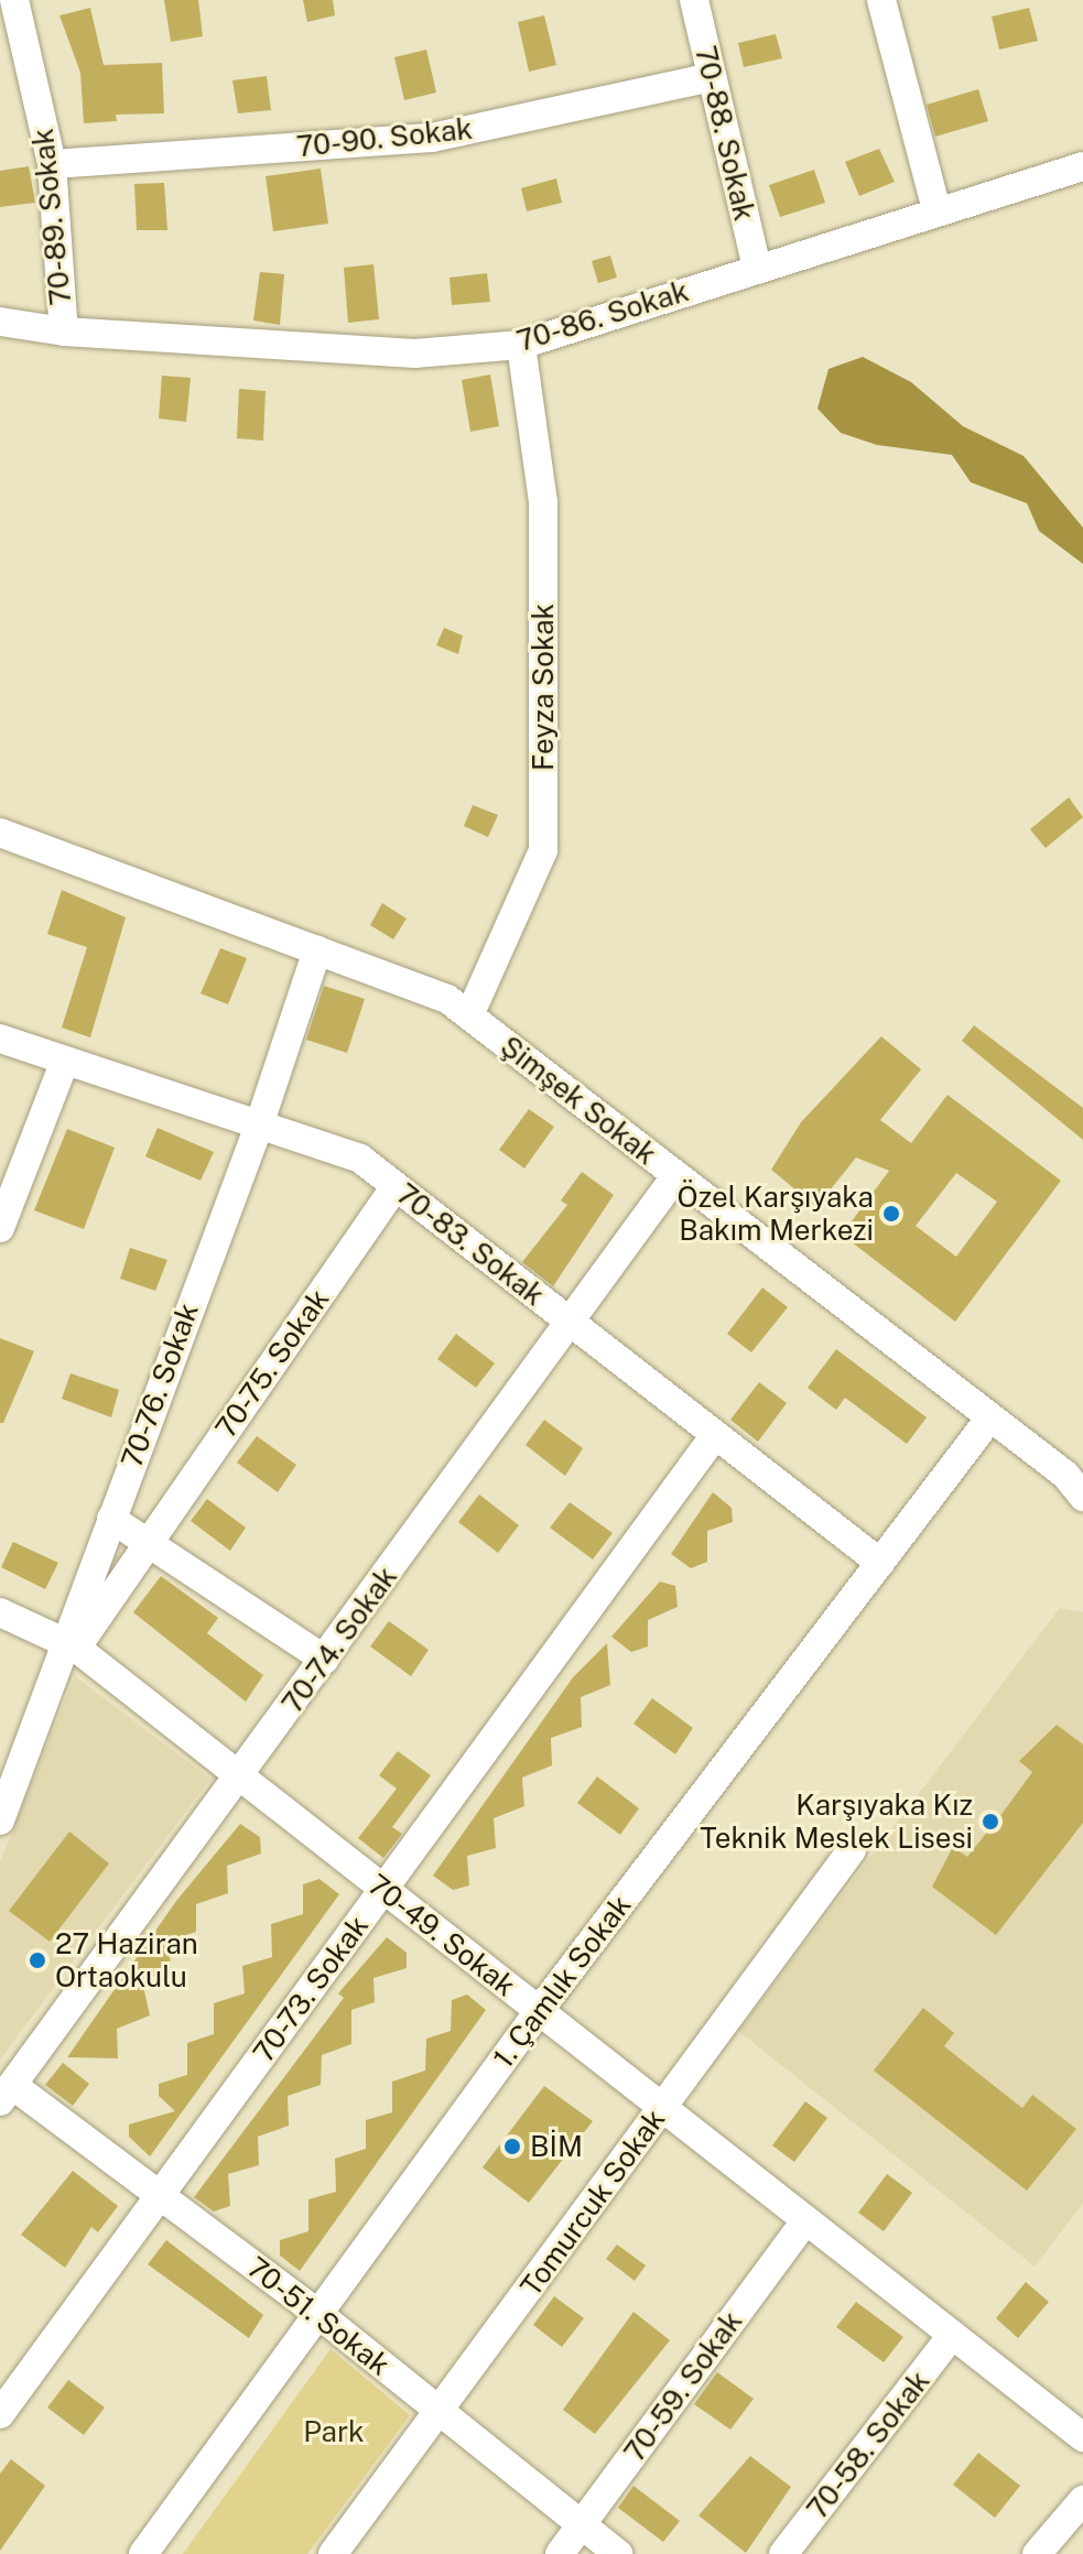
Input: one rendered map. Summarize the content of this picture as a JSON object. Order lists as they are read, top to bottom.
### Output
{
  "streets": {
    "street": [
      "70-88. Sokak",
      "70-90. Sokak",
      "70-89. Sokak",
      "70-86. Sokak",
      "Feyza Sokak",
      "Şimşek Sokak",
      "70-83. Sokak",
      "70-75. Sokak",
      "70-76. Sokak",
      "70-74. Sokak",
      "70-49. Sokak",
      "1. Çamlık Sokak",
      "70-73. Sokak",
      "Tomurcuk Sokak",
      "70-51. Sokak",
      "70-59. Sokak",
      "70-58. Sokak"
    ]
  },
  "crossings": [
    ["70-88. Sokak", "70-90. Sokak"],
    ["70-88. Sokak", "70-86. Sokak"],
    ["70-90. Sokak", "70-89. Sokak"],
    ["70-89. Sokak", "70-86. Sokak"],
    ["70-86. Sokak", "Feyza Sokak"],
    ["Feyza Sokak", "Şimşek Sokak"],
    ["Şimşek Sokak", "70-76. Sokak"],
    ["Şimşek Sokak", "70-74. Sokak"],
    ["Şimşek Sokak", "1. Çamlık Sokak"],
    ["70-83. Sokak", "70-75. Sokak"],
    ["70-83. Sokak", "70-76. Sokak"],
    ["70-83. Sokak", "70-74. Sokak"],
    ["70-83. Sokak", "1. Çamlık Sokak"],
    ["70-83. Sokak", "70-73. Sokak"],
    ["70-75. Sokak", "70-76. Sokak"],
    ["70-75. Sokak", "70-49. Sokak"],
    ["70-76. Sokak", "70-49. Sokak"],
    ["70-74. Sokak", "70-49. Sokak"],
    ["70-74. Sokak", "70-51. Sokak"],
    ["70-49. Sokak", "1. Çamlık Sokak"],
    ["70-49. Sokak", "70-73. Sokak"],
    ["70-49. Sokak", "Tomurcuk Sokak"],
    ["70-49. Sokak", "70-59. Sokak"],
    ["70-49. Sokak", "70-58. Sokak"],
    ["1. Çamlık Sokak", "70-51. Sokak"],
    ["70-73. Sokak", "70-51. Sokak"],
    ["Tomurcuk Sokak", "70-51. Sokak"],
    ["70-51. Sokak", "70-59. Sokak"]
  ],
  "parks": ["Park"],
  "places": [
    "Özel Karşıyaka Bakım Merkezi",
    "Karşıyaka Kız Teknik Meslek Lisesi",
    "27 Haziran Ortaokulu",
    "BİM"
  ]
}
